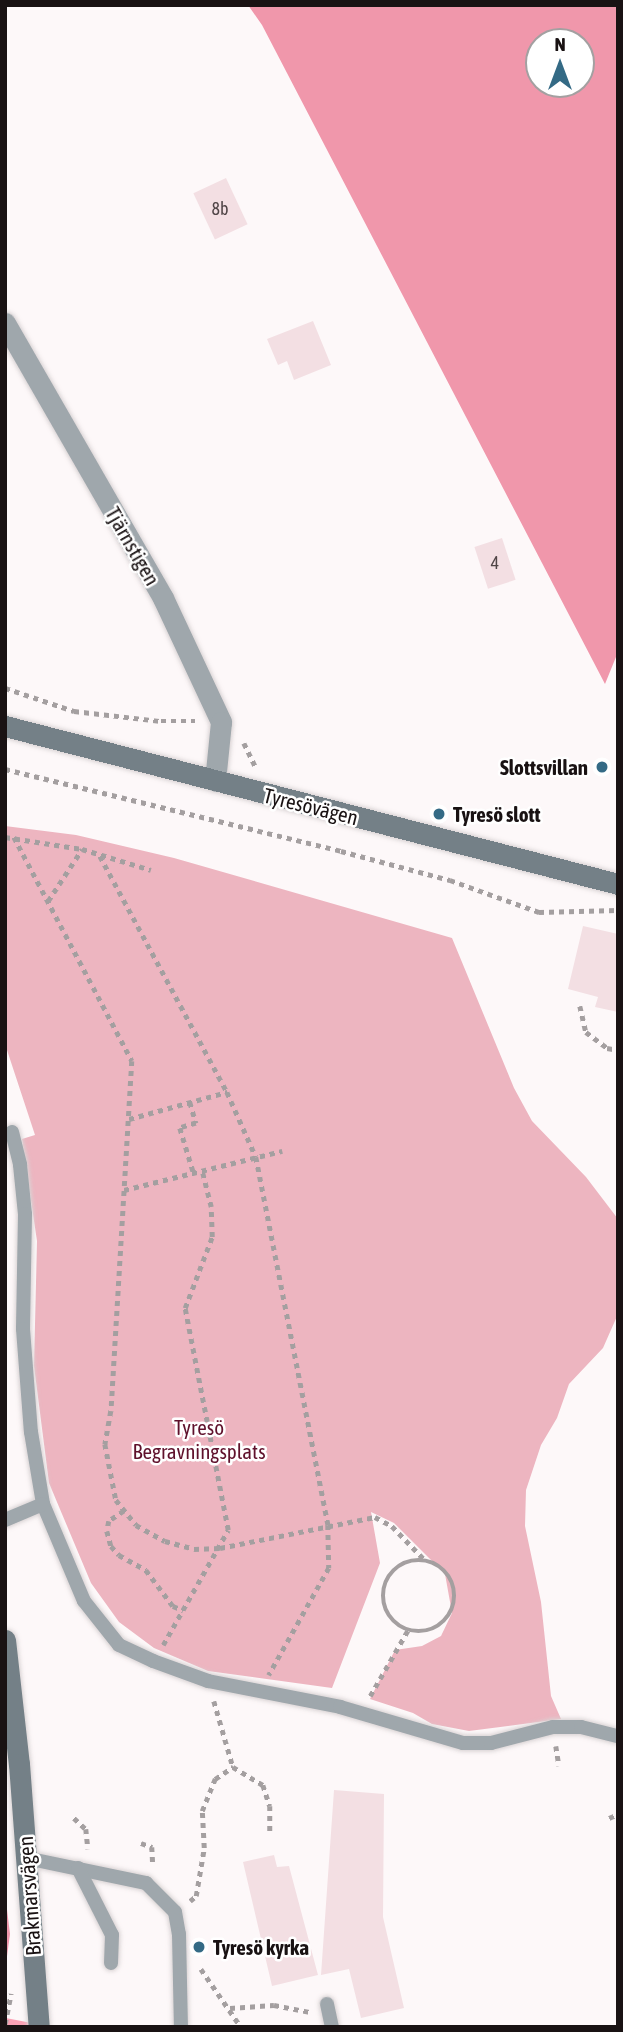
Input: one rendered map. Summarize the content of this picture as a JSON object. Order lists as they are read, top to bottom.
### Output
{
  "streets": {
    "main road": ["Tyresövägen", "Brakmarsvägen"],
    "street": ["Tjärnstigen"]
  },
  "parks": ["Tyresö Begravningsplats"],
  "places": ["Slottsvillan", "Tyresö slott", "Tyresö kyrka"],
  "house_numbers": ["8b", "4"],
  "north": "top"
}
